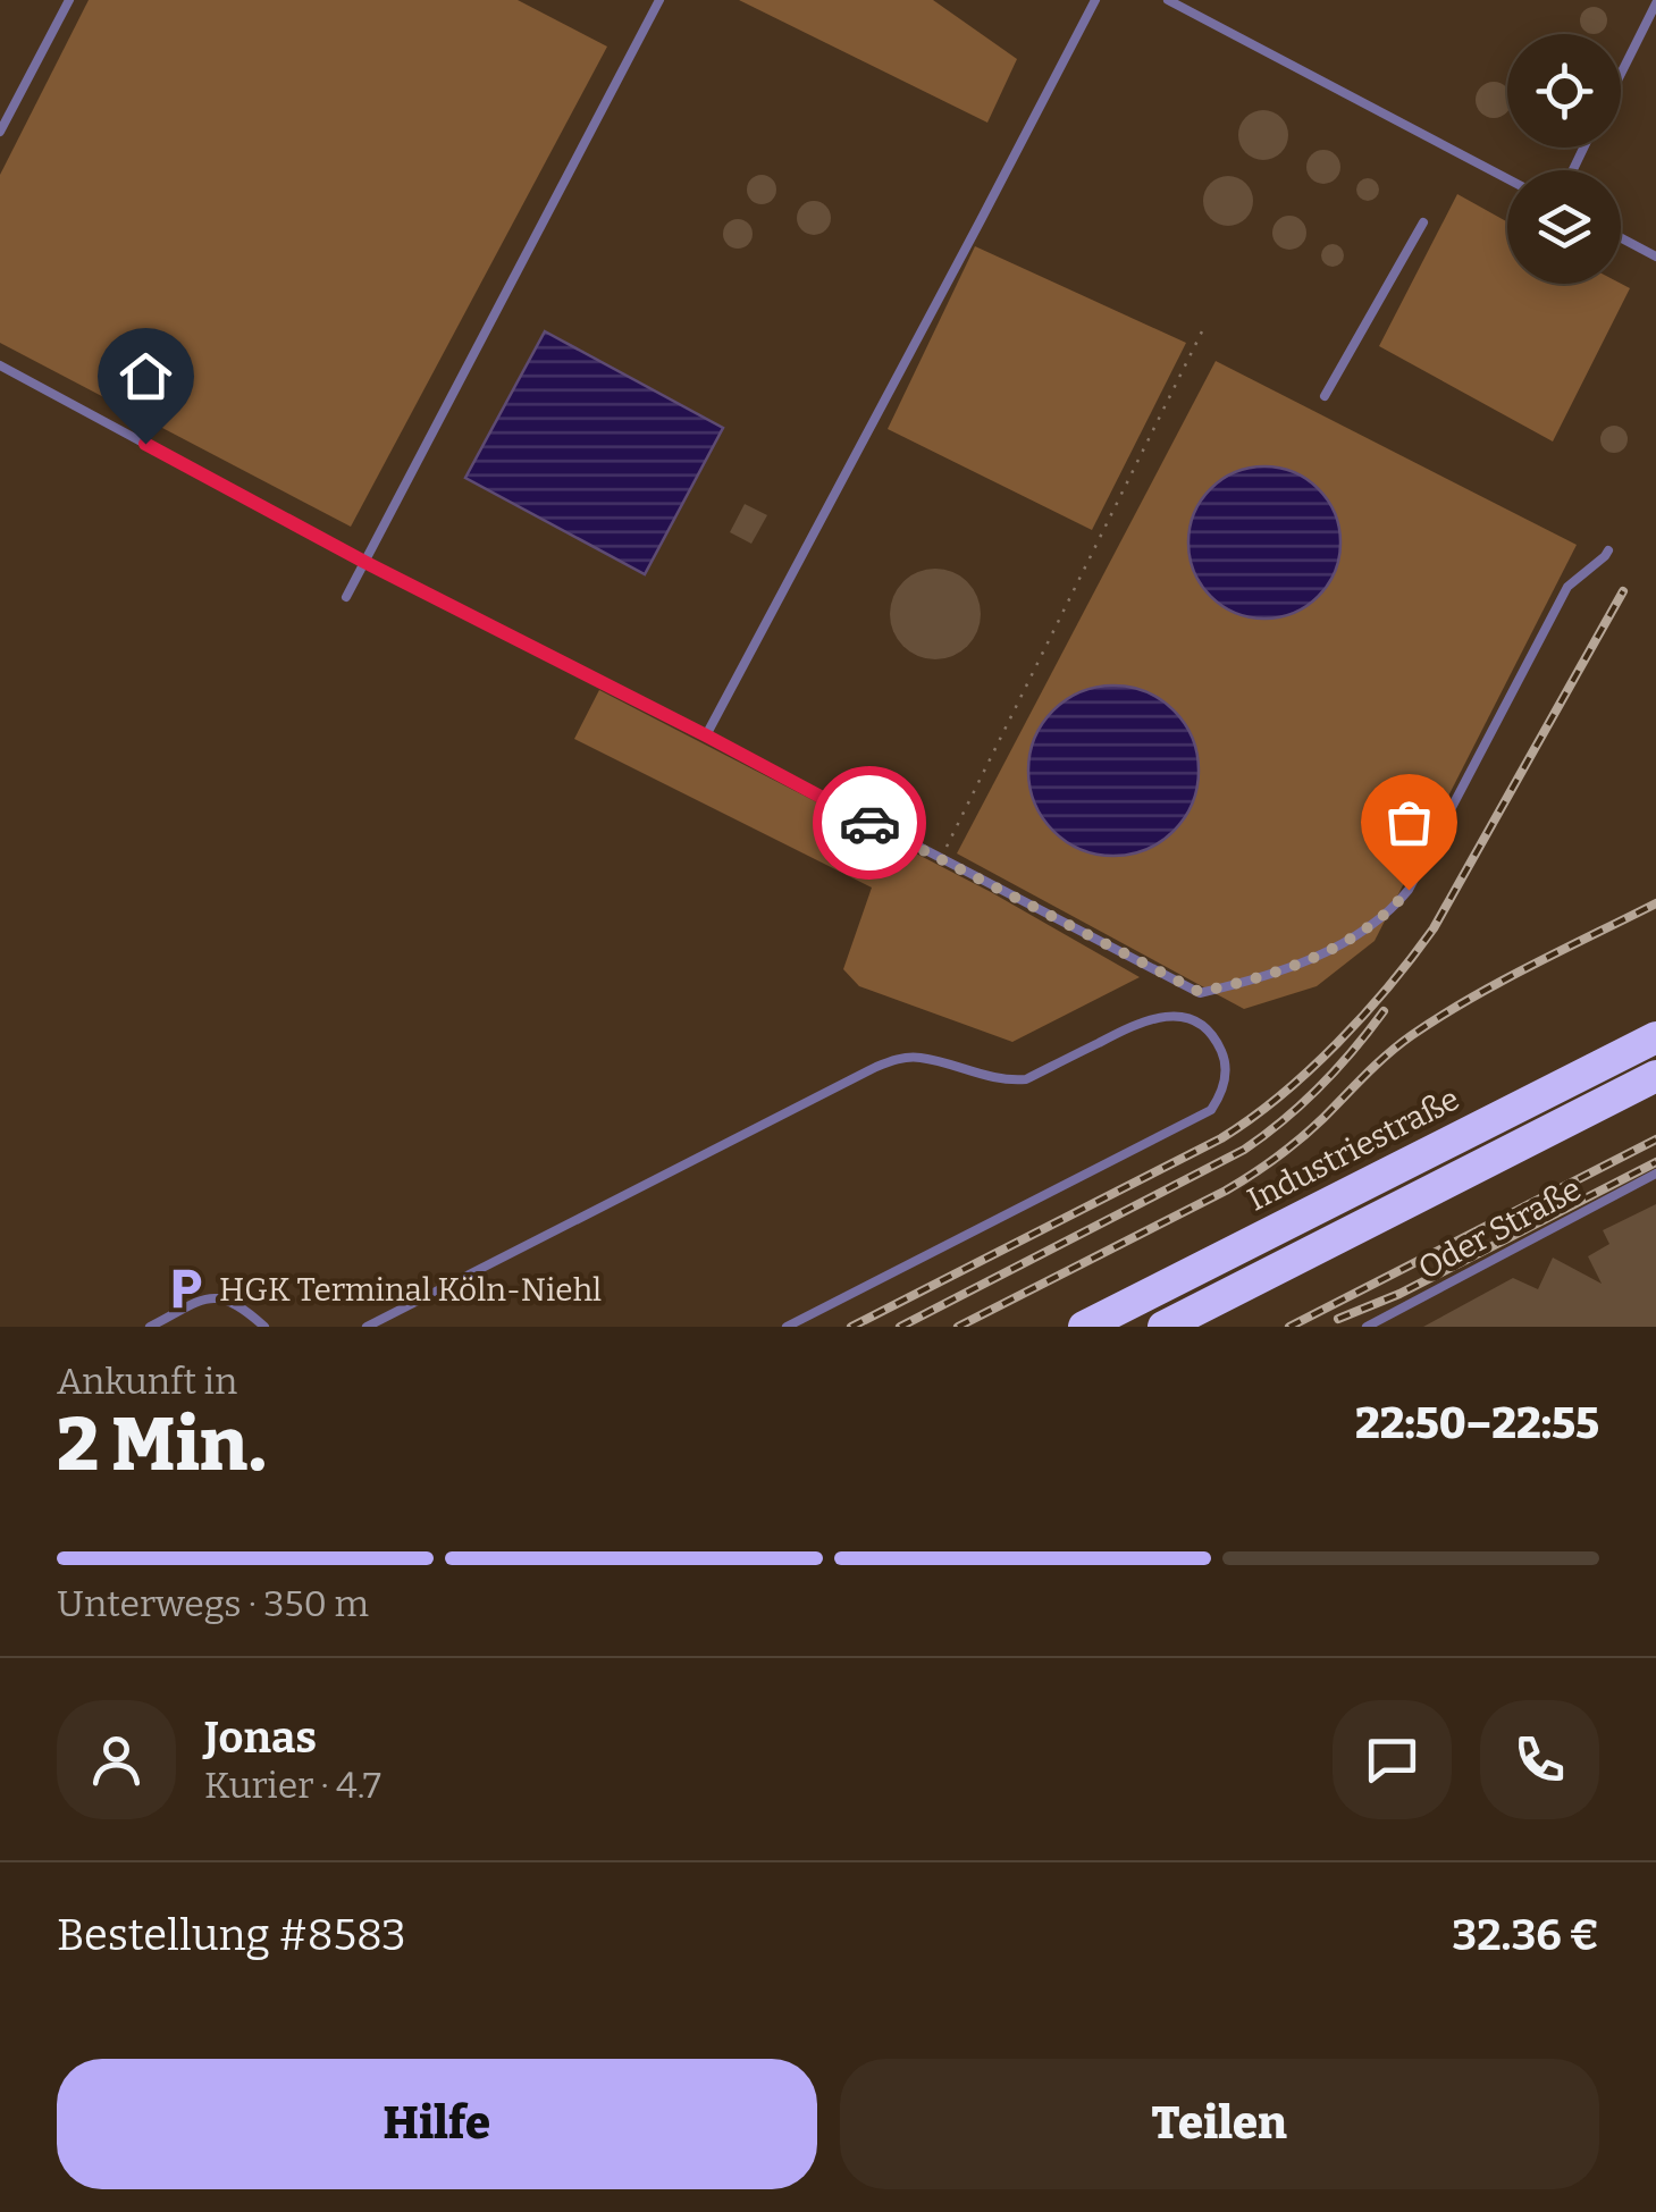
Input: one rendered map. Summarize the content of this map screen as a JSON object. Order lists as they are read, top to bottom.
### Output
{
  "streets": {
    "highway": ["Industriestraße"],
    "lane": ["Oder Straße"]
  },
  "places": {
    "parking": ["HGK Terminal Köln-Niehl"]
  },
  "page": {
    "heading": ["2 Min.", "Ankunft in", "22:50–22:55"],
    "panel": [
      "Jonas",
      "Kurier · 4.7",
      "Bestellung #8583",
      "32.36 €"
    ],
    "bar": "Unterwegs · 350 m",
    "buttons": ["Hilfe", "Teilen"]
  }
}
